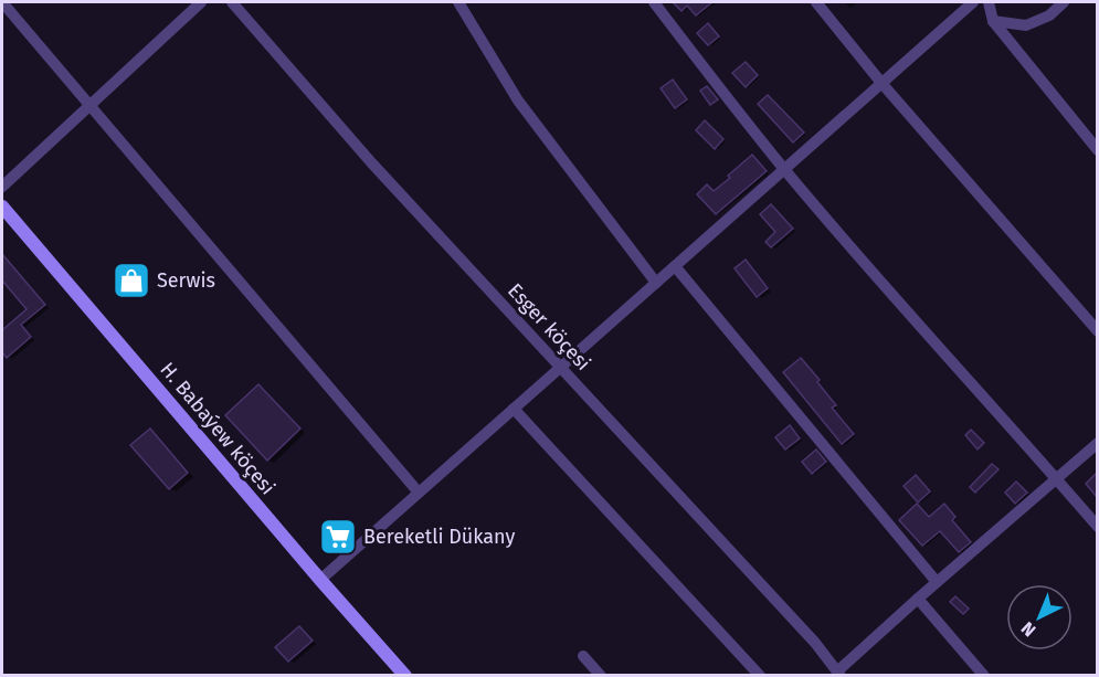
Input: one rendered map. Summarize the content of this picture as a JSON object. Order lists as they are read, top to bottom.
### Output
{
  "streets": {
    "street": ["Esger köçesi", "H. Babaýew köçesi"]
  },
  "places": {
    "shop": ["Serwis"],
    "supermarket": ["Bereketli Dükany"]
  },
  "north": "bottom left"
}
